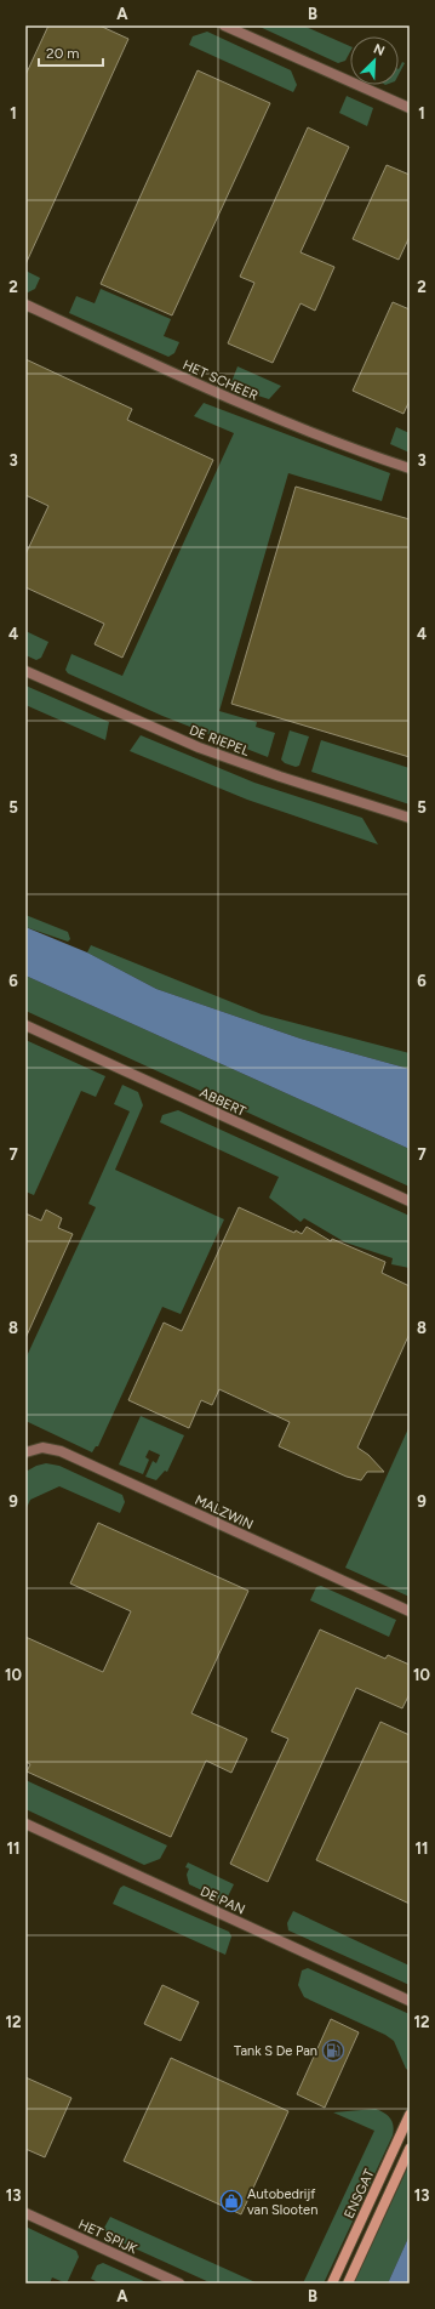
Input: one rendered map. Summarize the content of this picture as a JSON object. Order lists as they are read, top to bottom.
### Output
{
  "streets": {
    "main road": ["ENSGAT"],
    "street": [
      "HET SCHEER",
      "DE RIEPEL",
      "ABBERT",
      "MALZWIN",
      "DE PAN",
      "HET SPIJK"
    ]
  },
  "places": {
    "fuel station": ["Tank S De Pan"],
    "shop": ["Autobedrijf van Slooten"]
  },
  "scale_bar": "20 m",
  "north": "top right",
  "grid": {
    "columns": ["A", "B"],
    "rows": [
      "1",
      "2",
      "3",
      "4",
      "5",
      "6",
      "7",
      "8",
      "9",
      "10",
      "11",
      "12",
      "13"
    ]
  }
}
